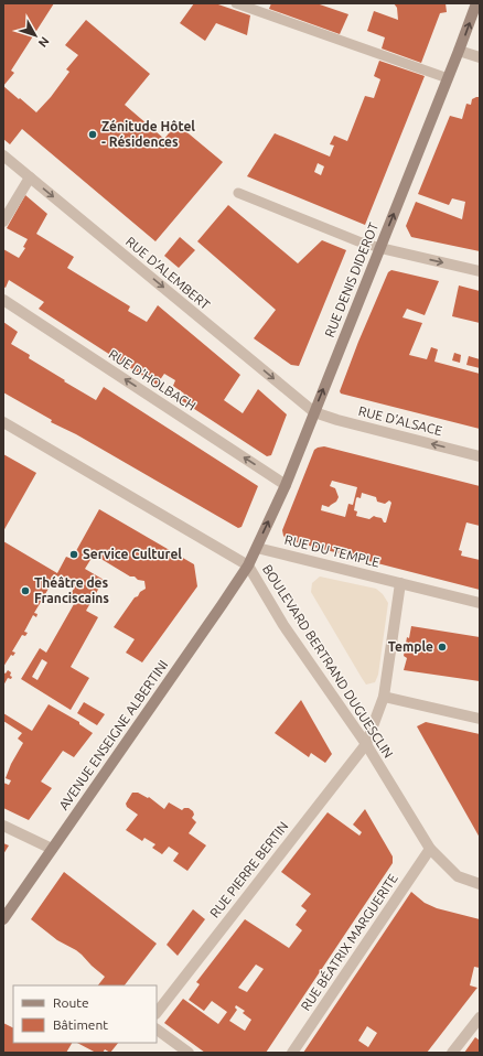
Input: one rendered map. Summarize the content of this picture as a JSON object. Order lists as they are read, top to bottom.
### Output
{
  "streets": {
    "street": [
      "RUE D'ALEMBERT",
      "RUE DENIS DIDEROT",
      "RUE D'HOLBACH",
      "RUE D'ALSACE",
      "RUE DU TEMPLE",
      "BOULEVARD BERTRAND DUGUESCLIN",
      "AVENUE ENSEIGNE ALBERTINI",
      "RUE PIERRE BERTIN",
      "RUE BÉATRIX MARGUERITE"
    ]
  },
  "crossings": [
    ["RUE D'ALEMBERT", "RUE DENIS DIDEROT"],
    ["RUE D'ALEMBERT", "RUE D'ALSACE"],
    ["RUE DENIS DIDEROT", "RUE D'HOLBACH"],
    ["RUE DENIS DIDEROT", "RUE D'ALSACE"],
    ["RUE DENIS DIDEROT", "RUE DU TEMPLE"],
    ["RUE DENIS DIDEROT", "BOULEVARD BERTRAND DUGUESCLIN"],
    ["RUE DENIS DIDEROT", "AVENUE ENSEIGNE ALBERTINI"],
    ["BOULEVARD BERTRAND DUGUESCLIN", "AVENUE ENSEIGNE ALBERTINI"],
    ["BOULEVARD BERTRAND DUGUESCLIN", "RUE PIERRE BERTIN"],
    ["BOULEVARD BERTRAND DUGUESCLIN", "RUE BÉATRIX MARGUERITE"]
  ],
  "one_way": [
    "RUE D'ALEMBERT",
    "RUE DENIS DIDEROT",
    "RUE D'HOLBACH",
    "RUE D'ALSACE"
  ],
  "places": [
    "Zénitude Hôtel - Résidences",
    "Service Culturel",
    "Théâtre des Franciscains",
    "Temple"
  ],
  "legend": ["Route", "Bâtiment"],
  "north": "bottom right"
}
